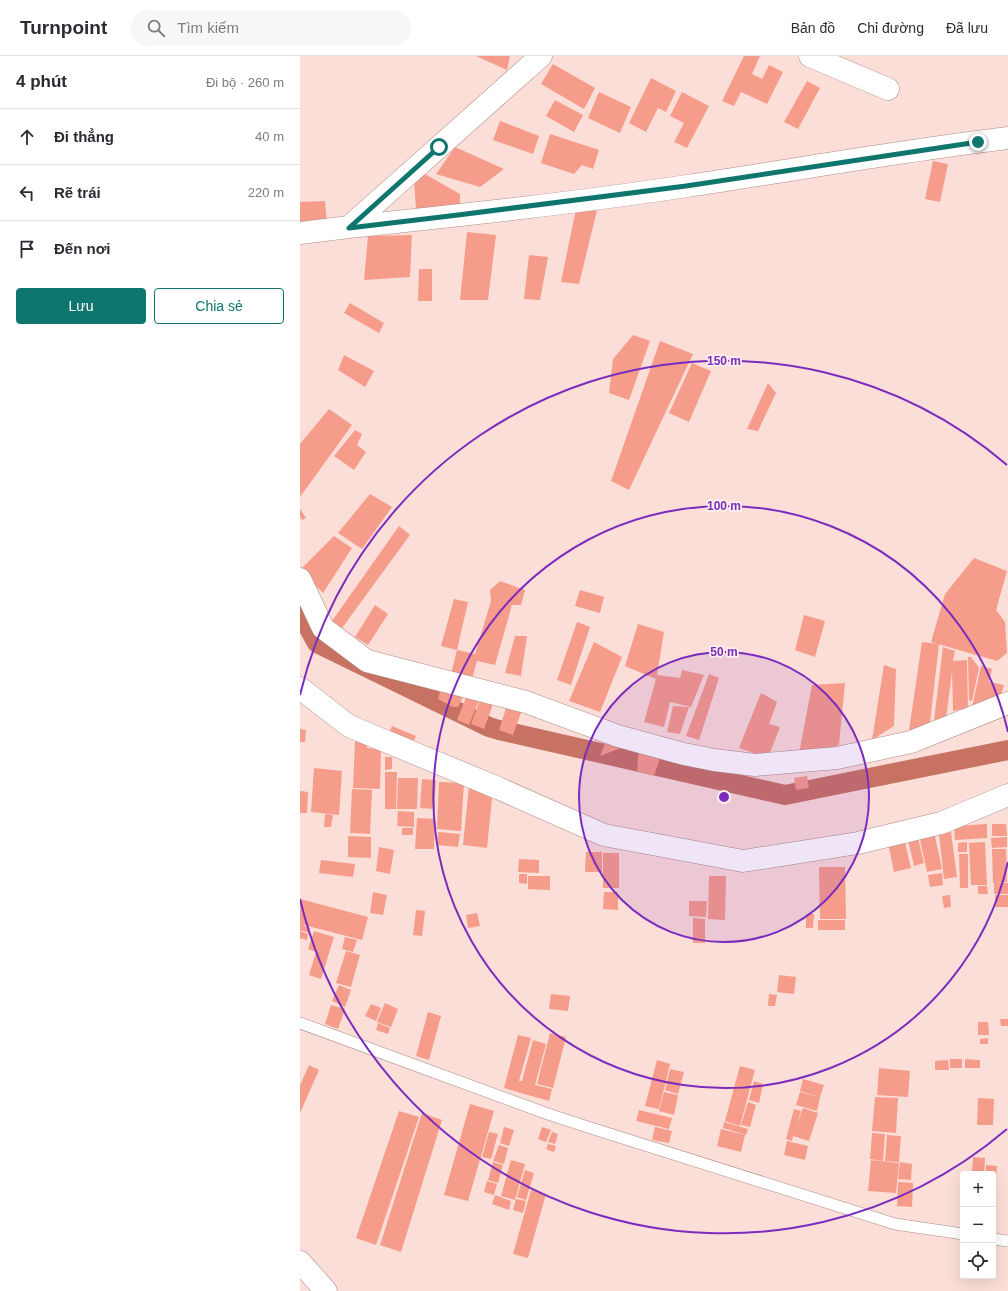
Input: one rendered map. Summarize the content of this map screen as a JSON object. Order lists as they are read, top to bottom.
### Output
{
  "page": {
    "header": "Turnpoint",
    "search": "Tìm kiếm",
    "nav": ["Bản đồ", "Chỉ đường", "Đã lưu"],
    "heading": ["4 phút", "Đi bộ · 260 m"],
    "list": [
      ["Đi thẳng", "40 m"],
      ["Rẽ trái", "220 m"],
      "Đến nơi"
    ],
    "buttons": ["Lưu", "Chia sẻ"],
    "map_buttons": ["+", "−"]
  },
  "rings": ["150 m", "100 m", "50 m"]
}
